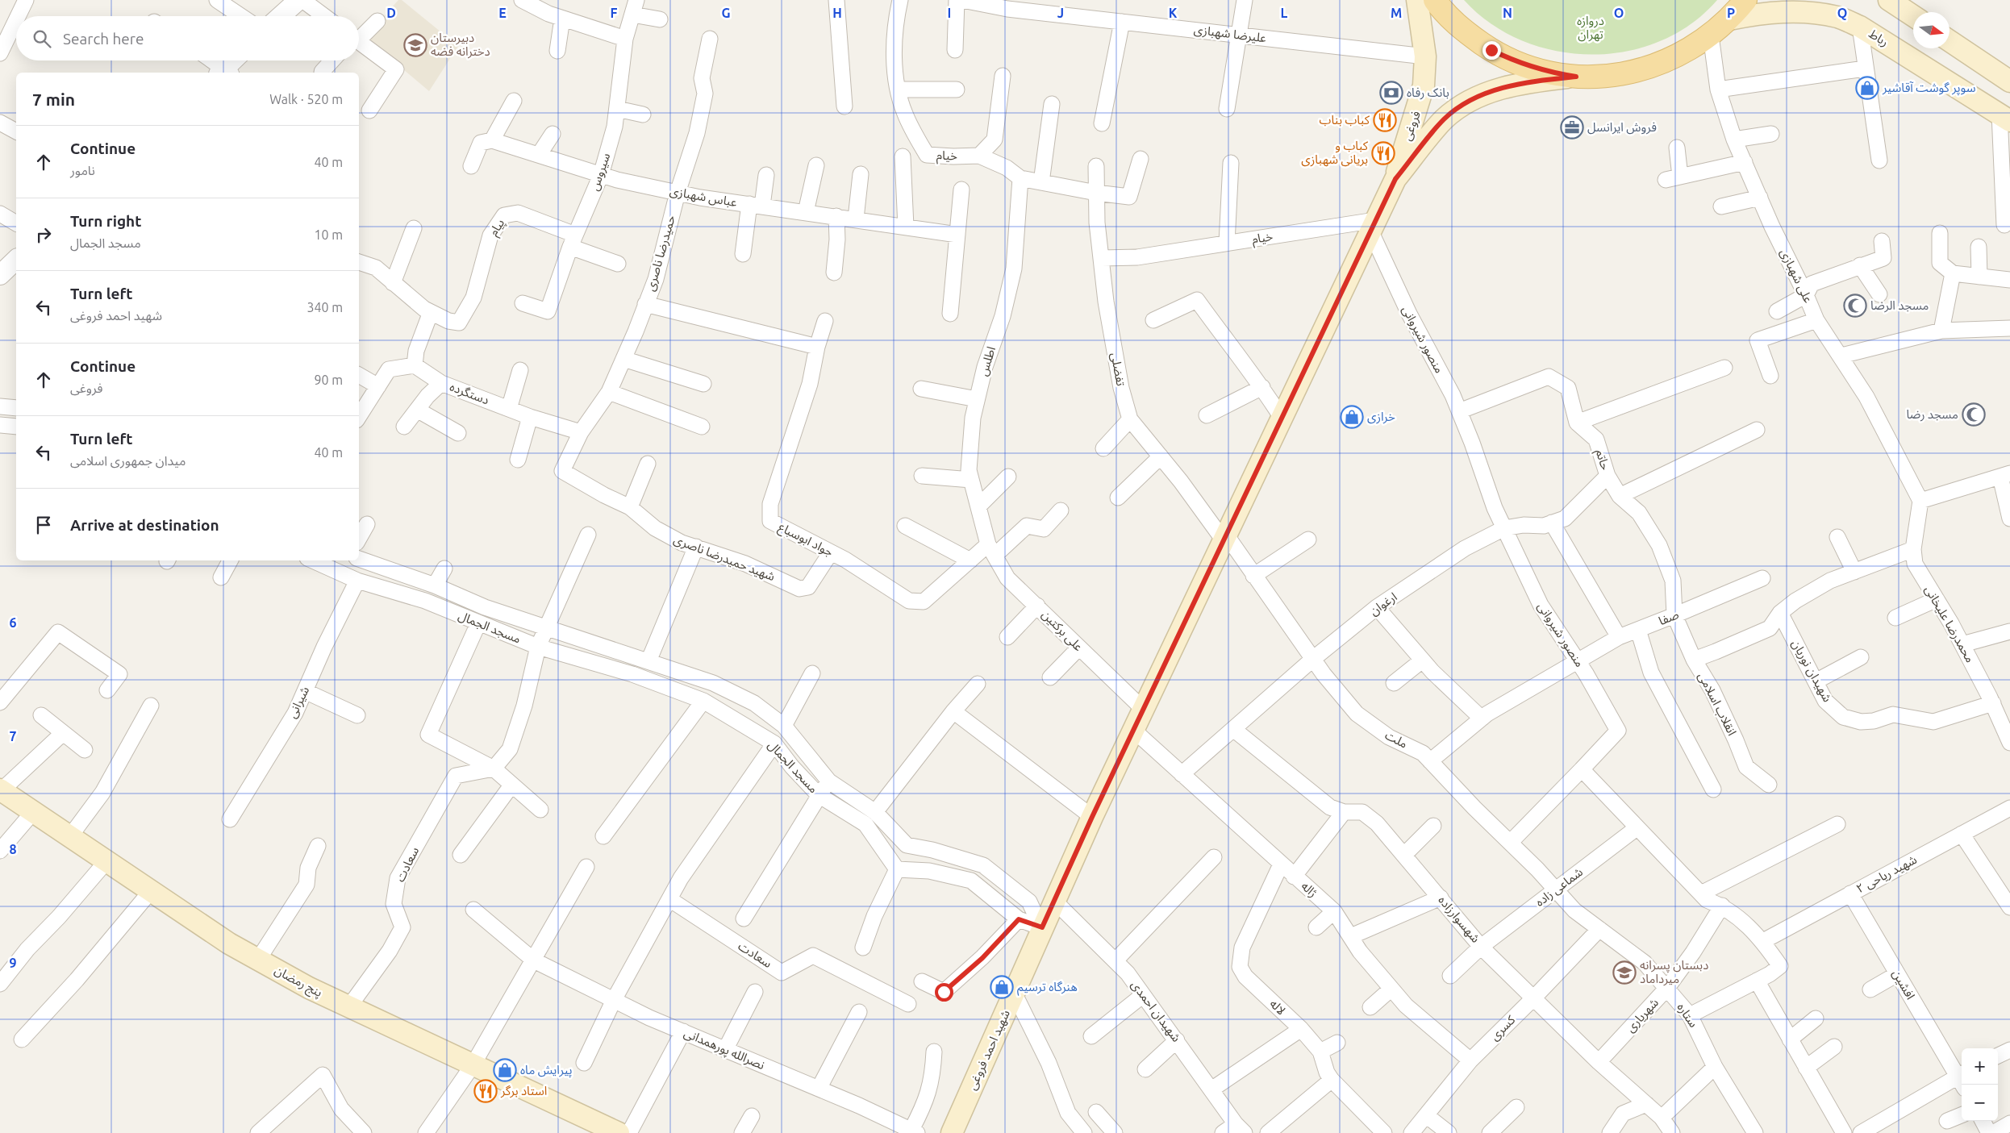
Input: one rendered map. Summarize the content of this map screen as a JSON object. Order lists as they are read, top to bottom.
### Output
{
  "streets": {
    "main road": [
      "رباط",
      "فروغی",
      "پنج رمضان",
      "شهید احمد فروغی"
    ],
    "street": [
      "علیرضا شهبازی",
      "خیام",
      "سیروس",
      "عباس شهبازی",
      "پیام",
      "حمیدرضا ناصری",
      "علی شهبازی",
      "منصور شیروانی",
      "اطلس",
      "تفضلی",
      "دستگرده",
      "حاتم",
      "جواد ابوسباع",
      "شهید حمیدرضا ناصری",
      "ارغوان",
      "صفا",
      "محمدرضا علیخانی",
      "مسجد الجمال",
      "علی برکتین",
      "شهیدان نوریان",
      "شیرانی",
      "انقلاب اسلامی",
      "ملت",
      "سعادت",
      "شهید ریاحی ۲",
      "شماعی زاده",
      "ژاله",
      "شهسوارزاده",
      "افشین",
      "لاله",
      "شهیدان احمدی",
      "شهریاری",
      "ستاره",
      "کسری",
      "نصرالله پورهمدانی"
    ]
  },
  "crossings": [
    ["علیرضا شهبازی", "فروغی"],
    ["فروغی", "شهید احمد فروغی"],
    ["خیام", "منصور شیروانی"],
    ["خیام", "اطلس"],
    ["خیام", "تفضلی"],
    ["خیام", "شهید احمد فروغی"],
    ["سیروس", "عباس شهبازی"],
    ["سیروس", "پیام"],
    ["عباس شهبازی", "حمیدرضا ناصری"],
    ["حمیدرضا ناصری", "دستگرده"],
    ["حمیدرضا ناصری", "شهید حمیدرضا ناصری"],
    ["علی شهبازی", "محمدرضا علیخانی"],
    ["منصور شیروانی", "ارغوان"],
    ["منصور شیروانی", "صفا"],
    ["منصور شیروانی", "شهید احمد فروغی"],
    ["اطلس", "جواد ابوسباع"],
    ["اطلس", "علی برکتین"],
    ["تفضلی", "ملت"],
    ["تفضلی", "شهید احمد فروغی"],
    ["دستگرده", "شهید حمیدرضا ناصری"],
    ["حاتم", "ارغوان"],
    ["حاتم", "صفا"],
    ["حاتم", "انقلاب اسلامی"],
    ["جواد ابوسباع", "شهید حمیدرضا ناصری"],
    ["جواد ابوسباع", "علی برکتین"],
    ["ارغوان", "ملت"],
    ["ارغوان", "ژاله"],
    ["ارغوان", "شهسوارزاده"],
    ["صفا", "انقلاب اسلامی"],
    ["صفا", "ملت"],
    ["محمدرضا علیخانی", "شهیدان نوریان"],
    ["مسجد الجمال", "شیرانی"],
    ["مسجد الجمال", "شهید احمد فروغی"],
    ["علی برکتین", "شهید احمد فروغی"],
    ["ملت", "شماعی زاده"],
    ["ملت", "ستاره"],
    ["ملت", "شهید احمد فروغی"],
    ["سعادت", "پنج رمضان"],
    ["شهید ریاحی ۲", "افشین"],
    ["شماعی زاده", "شهسوارزاده"],
    ["شماعی زاده", "ستاره"],
    ["ژاله", "لاله"],
    ["ژاله", "کسری"],
    ["ژاله", "شهید احمد فروغی"],
    ["شهسوارزاده", "شهریاری"],
    ["شهسوارزاده", "کسری"],
    ["شهیدان احمدی", "شهید احمد فروغی"],
    ["شهریاری", "ستاره"],
    ["ستاره", "کسری"]
  ],
  "parks": ["دروازه تهران"],
  "places": {
    "school or university": ["دبیرستان دخترانه فضه", "دبستان پسرانه میرداماد"],
    "shop": [
      "سوپر گوشت آقاشیر",
      "خرازی",
      "هنرگاه ترسیم",
      "پیرایش ماه"
    ],
    "bank": ["بانک رفاه"],
    "restaurant": ["کباب بناب", "کباب و بریانی شهبازی", "استاد برگر"],
    "office": ["فروش ایرانسل"],
    "mosque": ["مسجد الرضا", "مسجد رضا"]
  },
  "north": "right",
  "page": {
    "search": "Search here",
    "heading": ["7 min", "Walk · 520 m"],
    "list": [
      ["Continue", "نامور", "40 m"],
      ["Turn right", "مسجد الجمال", "10 m"],
      ["Turn left", "شهید احمد فروغی", "340 m"],
      ["Continue", "فروغی", "90 m"],
      ["Turn left", "میدان جمهوری اسلامی", "40 m"],
      "Arrive at destination"
    ],
    "map_buttons": ["+", "−"]
  },
  "grid": {
    "columns": [
      "D",
      "E",
      "F",
      "G",
      "H",
      "I",
      "J",
      "K",
      "L",
      "M",
      "N",
      "O",
      "P",
      "Q"
    ],
    "rows": [
      "6",
      "7",
      "8",
      "9"
    ]
  }
}
